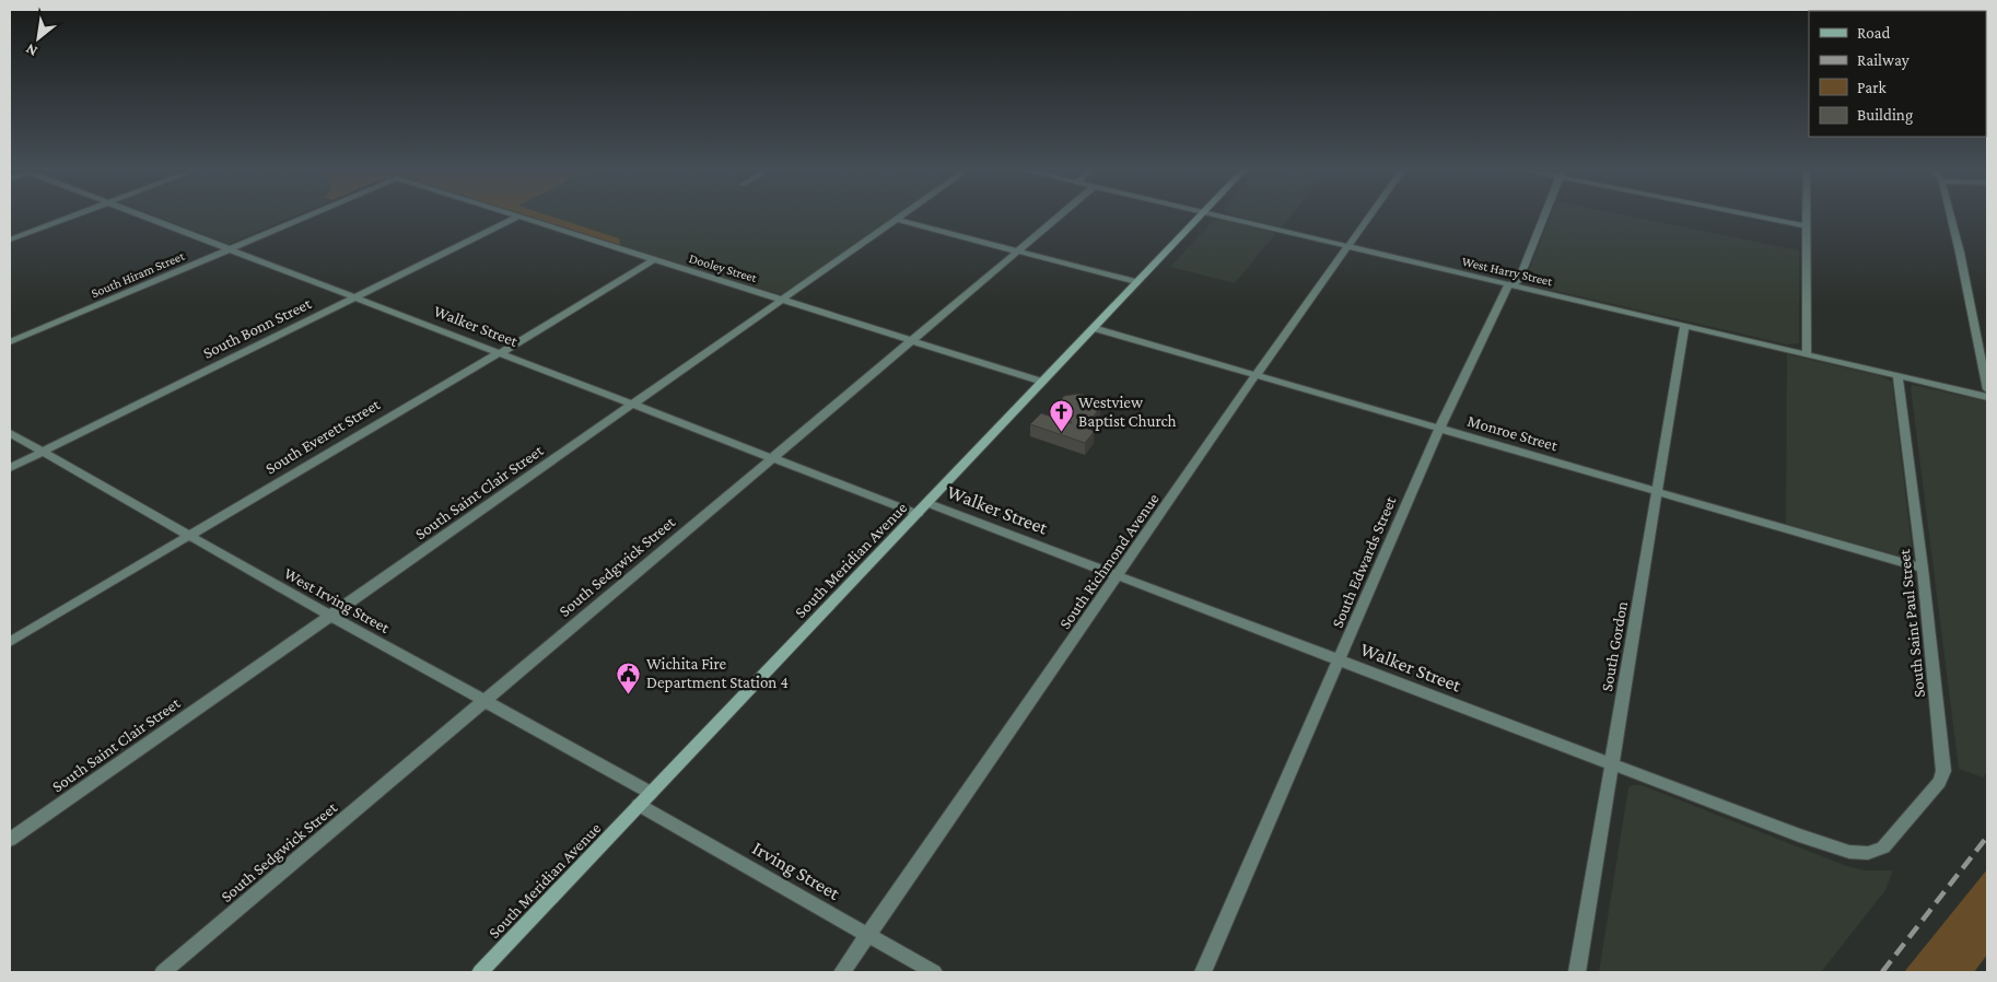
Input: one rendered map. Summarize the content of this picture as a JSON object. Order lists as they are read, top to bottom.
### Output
{
  "streets": {
    "main road": ["South Meridian Avenue"],
    "street": [
      "Dooley Street",
      "West Harry Street",
      "South Hiram Street",
      "Walker Street",
      "South Bonn Street",
      "Monroe Street",
      "South Everett Street",
      "South Saint Clair Street",
      "South Richmond Avenue",
      "South Edwards Street",
      "South Sedgwick Street",
      "West Irving Street",
      "South Saint Paul Street",
      "South Gordon",
      "Irving Street"
    ]
  },
  "crossings": [
    ["Dooley Street", "South Bonn Street"],
    ["Dooley Street", "South Everett Street"],
    ["Dooley Street", "South Saint Clair Street"],
    ["Dooley Street", "South Meridian Avenue"],
    ["Dooley Street", "South Sedgwick Street"],
    ["West Harry Street", "South Richmond Avenue"],
    ["West Harry Street", "South Edwards Street"],
    ["West Harry Street", "South Saint Paul Street"],
    ["West Harry Street", "South Gordon"],
    ["South Hiram Street", "Walker Street"],
    ["Walker Street", "South Bonn Street"],
    ["Walker Street", "South Everett Street"],
    ["Walker Street", "South Saint Clair Street"],
    ["Walker Street", "South Meridian Avenue"],
    ["Walker Street", "South Richmond Avenue"],
    ["Walker Street", "South Edwards Street"],
    ["Walker Street", "South Sedgwick Street"],
    ["Walker Street", "South Saint Paul Street"],
    ["Walker Street", "South Gordon"],
    ["South Bonn Street", "West Irving Street"],
    ["Monroe Street", "South Meridian Avenue"],
    ["Monroe Street", "South Richmond Avenue"],
    ["Monroe Street", "South Edwards Street"],
    ["Monroe Street", "South Saint Paul Street"],
    ["Monroe Street", "South Gordon"],
    ["South Everett Street", "West Irving Street"],
    ["South Saint Clair Street", "West Irving Street"],
    ["South Meridian Avenue", "West Irving Street"],
    ["South Meridian Avenue", "Irving Street"],
    ["South Richmond Avenue", "Irving Street"],
    ["South Sedgwick Street", "West Irving Street"]
  ],
  "places": {
    "church": ["Westview Baptist Church"],
    "public building": ["Wichita Fire Department Station 4"]
  },
  "legend": [
    "Road",
    "Railway",
    "Park",
    "Building"
  ],
  "north": "bottom left"
}
